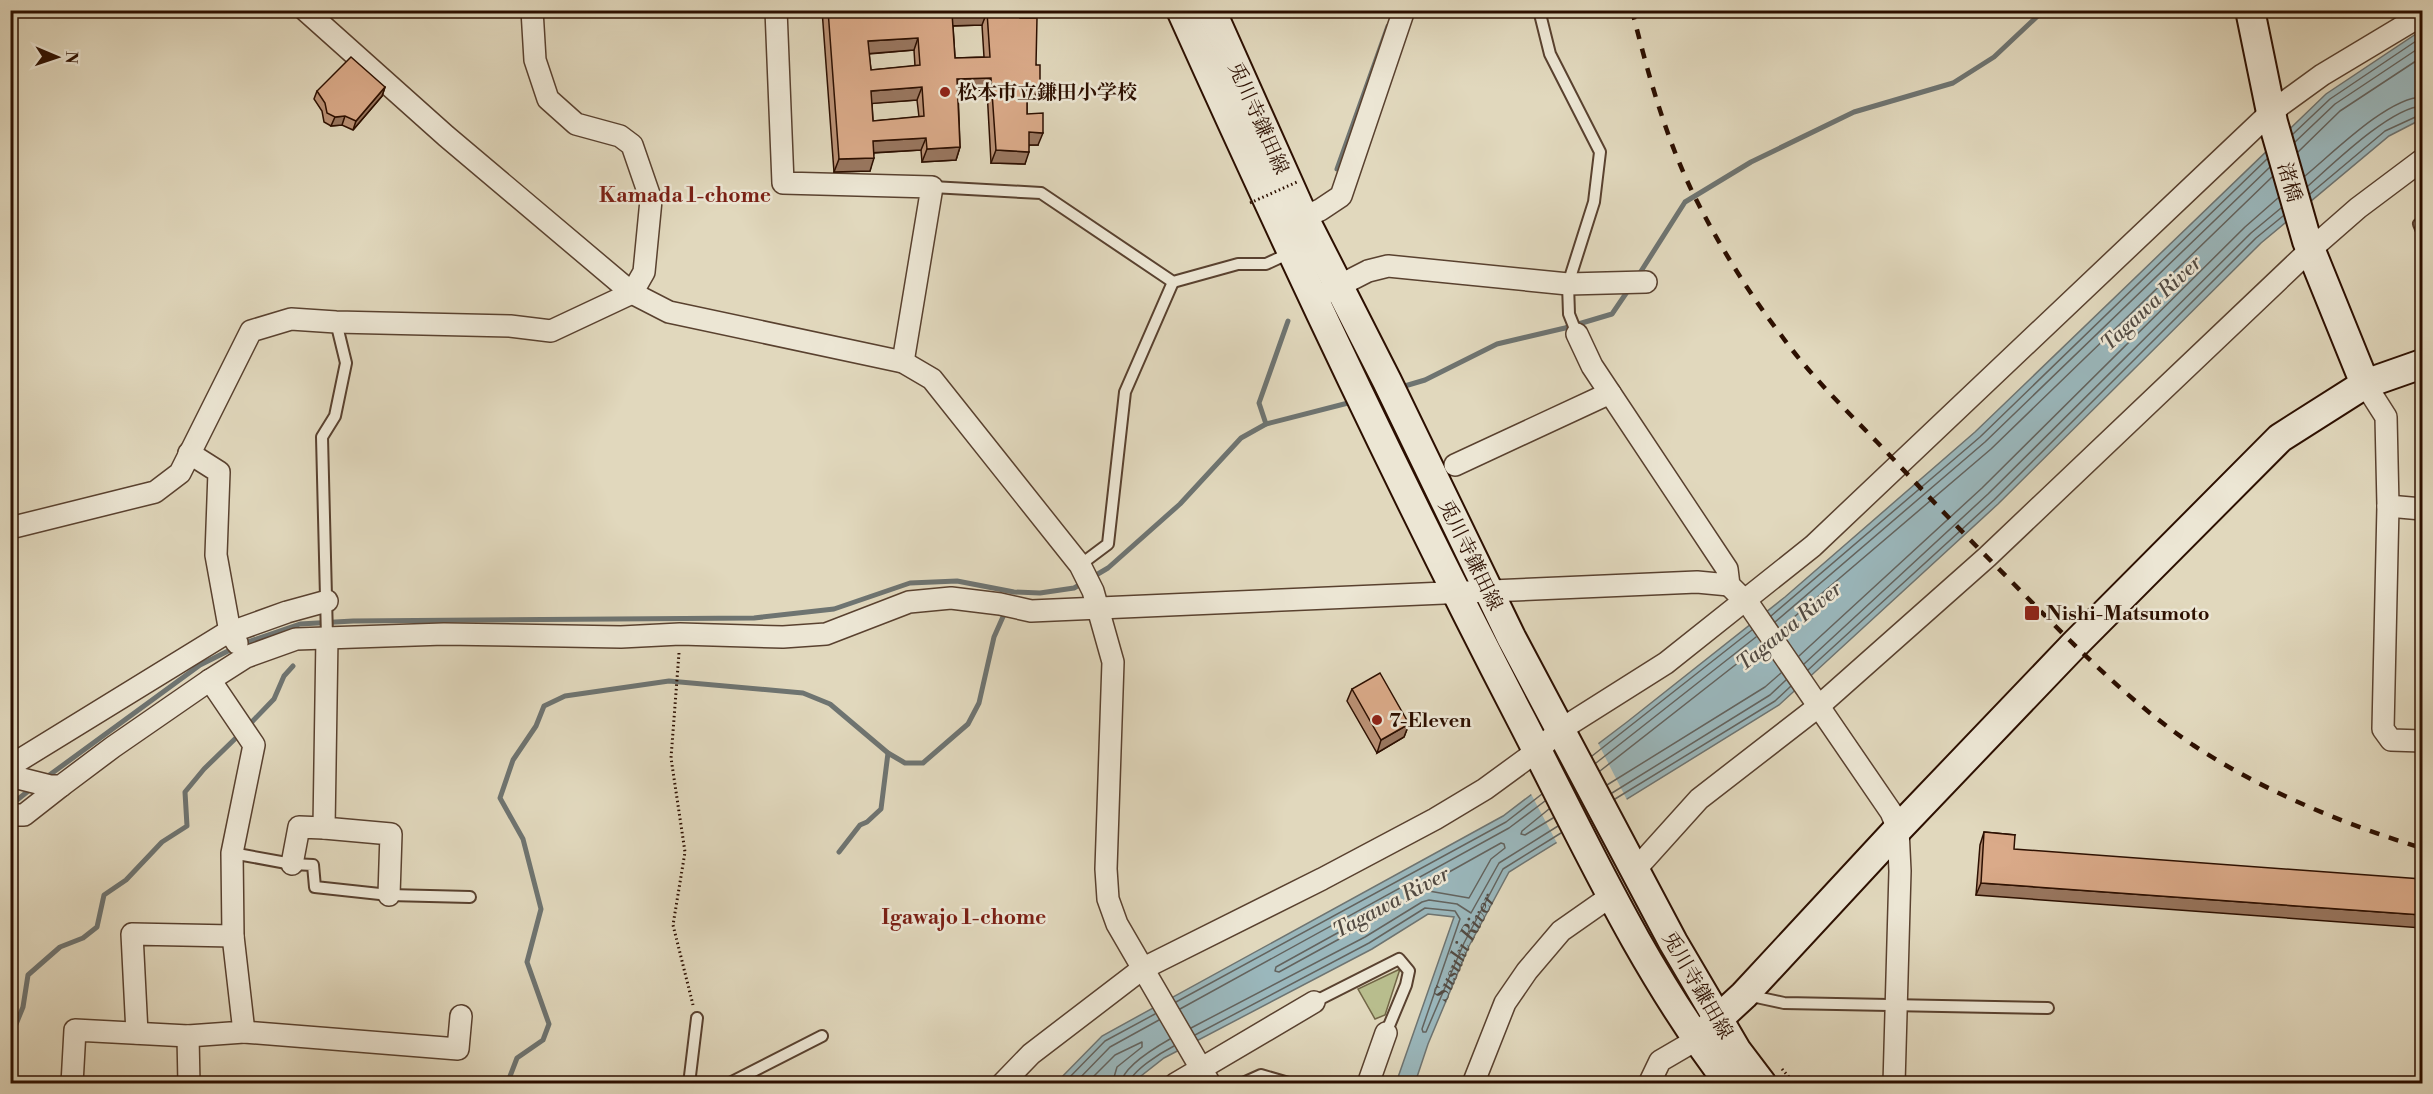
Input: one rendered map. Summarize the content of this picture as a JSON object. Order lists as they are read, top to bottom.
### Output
{
  "streets": {
    "main road": ["兎川寺鎌田線", "渚橋"]
  },
  "districts": ["Kamada 1-chome", "Igawajo 1-chome"],
  "water": ["Tagawa River", "Susuki River"],
  "places": {
    "other": ["松本市立鎌田小学校", "7-Eleven"],
    "transit": ["Nishi-Matsumoto"]
  },
  "north": "right"
}
